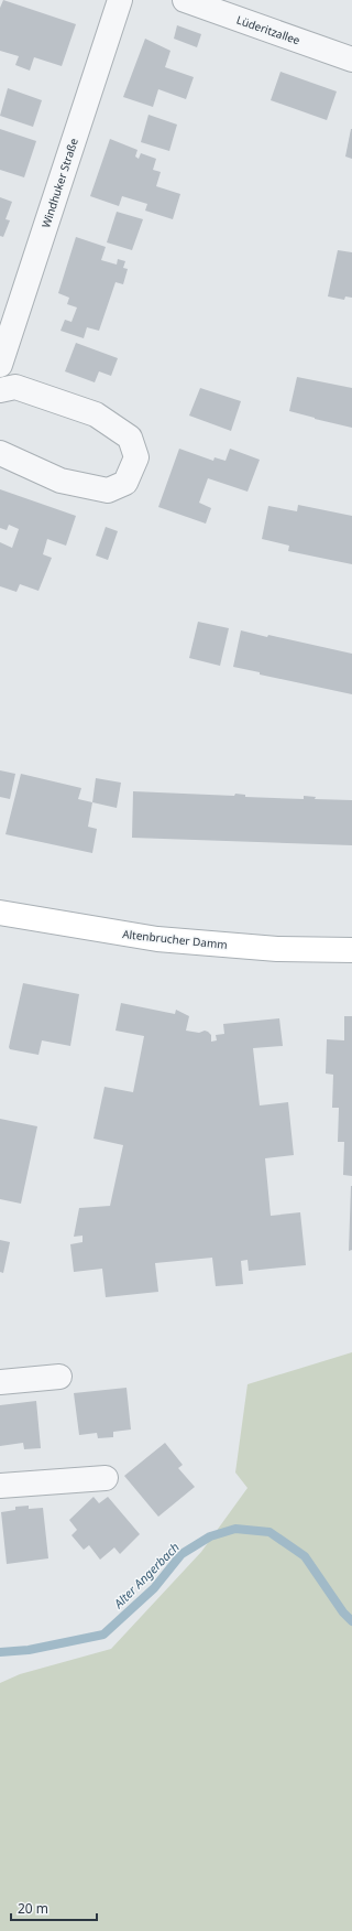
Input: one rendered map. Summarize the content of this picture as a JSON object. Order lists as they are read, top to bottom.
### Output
{
  "streets": {
    "main road": ["Altenbrucher Damm"],
    "street": ["Lüderitzallee", "Windhuker Straße"]
  },
  "water": ["Alter Angerbach"],
  "scale_bar": "20 m"
}
